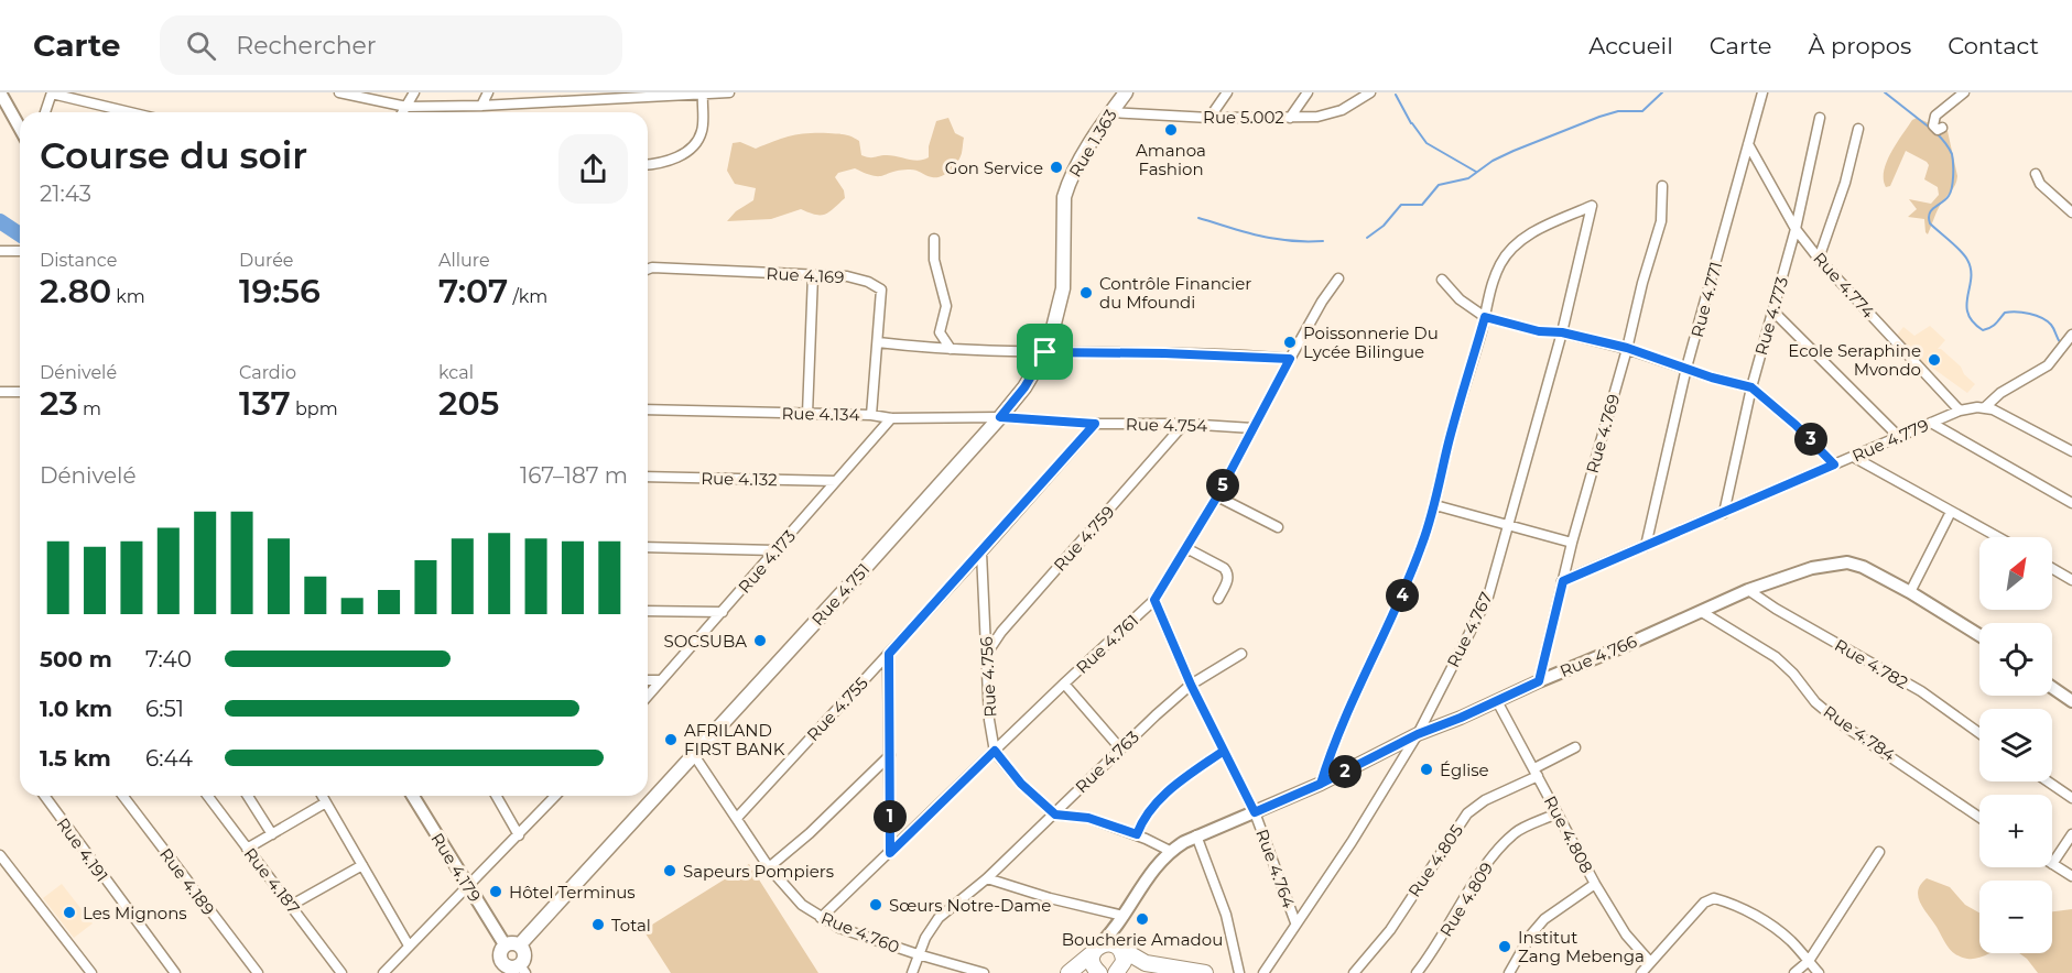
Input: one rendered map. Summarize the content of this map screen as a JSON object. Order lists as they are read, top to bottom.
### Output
{
  "streets": {
    "main road": ["Rue 1.363", "Rue 4.751"],
    "street": [
      "Rue 5.002",
      "Rue 4.169",
      "Rue 4.774",
      "Rue 4.771",
      "Rue 4.773",
      "Rue 4.134",
      "Rue 4.754",
      "Rue 4.769",
      "Rue 4.779",
      "Rue 4.132",
      "Rue 4.759",
      "Rue 4.173",
      "Rue 4.767",
      "Rue 4.761",
      "Rue 4.766",
      "Rue 4.782",
      "Rue 4.756",
      "Rue 4.755",
      "Rue 4.784",
      "Rue 4.763",
      "Rue 4.808",
      "Rue 4.191",
      "Rue 4.805",
      "Rue 4.179",
      "Rue 4.764",
      "Rue 4.187",
      "Rue 4.189",
      "Rue 4.809",
      "Rue 4.760"
    ]
  },
  "crossings": [
    ["Rue 5.002", "Rue 1.363"],
    ["Rue 1.363", "Rue 4.751"],
    ["Rue 4.169", "Rue 4.134"],
    ["Rue 4.774", "Rue 4.771"],
    ["Rue 4.774", "Rue 4.773"],
    ["Rue 4.774", "Rue 4.779"],
    ["Rue 4.771", "Rue 4.779"],
    ["Rue 4.773", "Rue 4.779"],
    ["Rue 4.134", "Rue 4.754"],
    ["Rue 4.134", "Rue 4.173"],
    ["Rue 4.134", "Rue 4.751"],
    ["Rue 4.754", "Rue 4.759"],
    ["Rue 4.754", "Rue 4.751"],
    ["Rue 4.754", "Rue 4.761"],
    ["Rue 4.754", "Rue 4.755"],
    ["Rue 4.769", "Rue 4.779"],
    ["Rue 4.769", "Rue 4.766"],
    ["Rue 4.132", "Rue 4.173"],
    ["Rue 4.759", "Rue 4.756"],
    ["Rue 4.751", "Rue 4.760"],
    ["Rue 4.767", "Rue 4.766"],
    ["Rue 4.767", "Rue 4.764"],
    ["Rue 4.761", "Rue 4.756"],
    ["Rue 4.761", "Rue 4.764"],
    ["Rue 4.761", "Rue 4.760"],
    ["Rue 4.766", "Rue 4.782"],
    ["Rue 4.766", "Rue 4.784"],
    ["Rue 4.766", "Rue 4.808"],
    ["Rue 4.766", "Rue 4.764"],
    ["Rue 4.756", "Rue 4.755"],
    ["Rue 4.756", "Rue 4.763"],
    ["Rue 4.755", "Rue 4.760"],
    ["Rue 4.763", "Rue 4.764"],
    ["Rue 4.763", "Rue 4.760"],
    ["Rue 4.808", "Rue 4.805"],
    ["Rue 4.808", "Rue 4.809"]
  ],
  "places": [
    "Amanoa Fashion",
    "Gon Service",
    "Contrôle Financier du Mfoundi",
    "Poissonnerie Du Lycée Bilingue",
    "Ecole Seraphine Mvondo",
    "SOCSUBA",
    "AFRILAND FIRST BANK",
    "Église",
    "Sapeurs Pompiers",
    "Hôtel Terminus",
    "Sœurs Notre-Dame",
    "Les Mignons",
    "Boucherie Amadou",
    "Total",
    "Institut Zang Mebenga"
  ],
  "north": "top right",
  "page": {
    "header": "Carte",
    "search": "Rechercher",
    "nav": [
      "Accueil",
      "Carte",
      "À propos",
      "Contact"
    ],
    "heading": ["Course du soir", "21:43"],
    "stats": [
      ["Distance", "2.80 km"],
      ["Durée", "19:56"],
      ["Allure", "7:07 /km"],
      ["Dénivelé", "23 m"],
      ["Cardio", "137 bpm"],
      ["kcal", "205"]
    ],
    "pins": [
      "3",
      "5",
      "4",
      "2",
      "1"
    ],
    "chart": ["Dénivelé", "167–187 m"],
    "map_buttons": ["+", "−"],
    "list": [
      {
        "name": "500 m",
        "note": "7:40"
      },
      {
        "name": "1.0 km",
        "note": "6:51"
      },
      {
        "name": "1.5 km",
        "note": "6:44"
      }
    ]
  }
}
